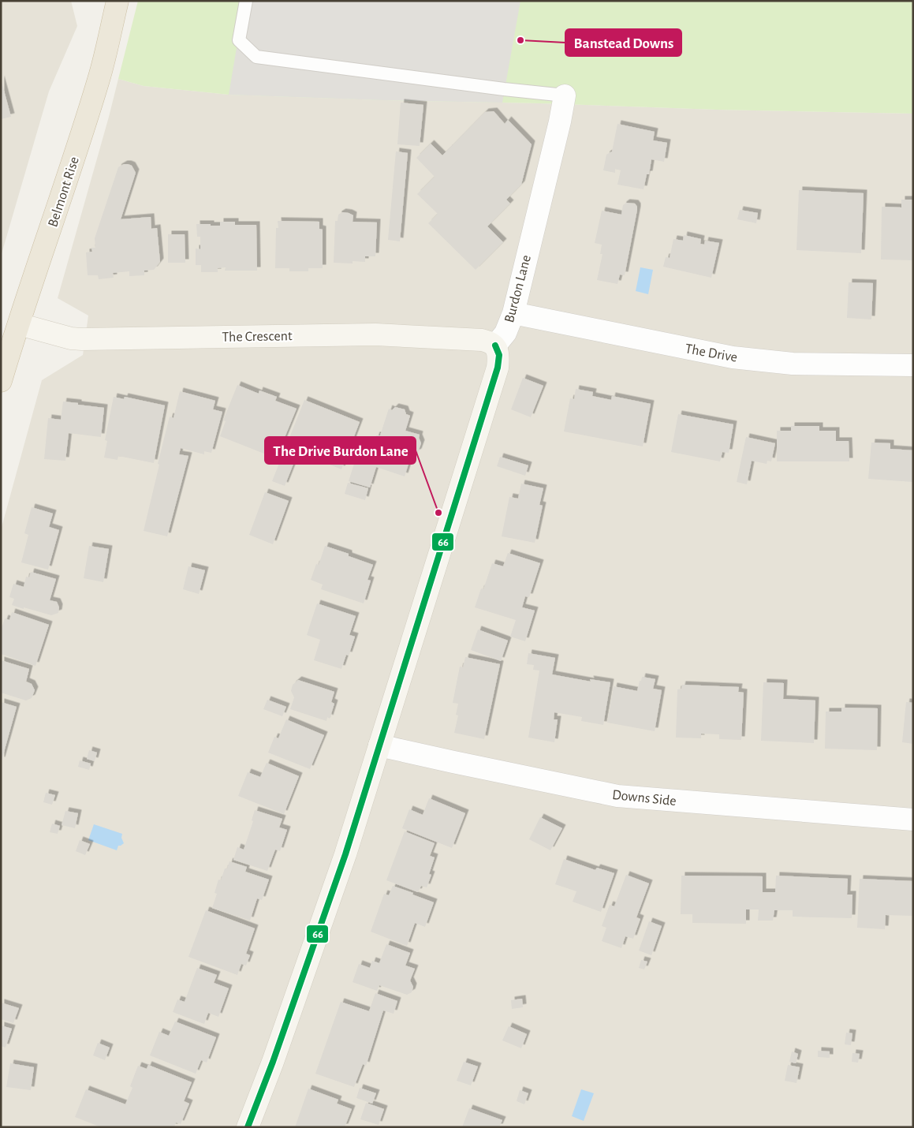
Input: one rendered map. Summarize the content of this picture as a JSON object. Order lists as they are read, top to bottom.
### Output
{
  "streets": {
    "highway": ["Belmont Rise"],
    "street": [
      "Burdon Lane",
      "The Crescent",
      "The Drive",
      "Downs Side"
    ]
  },
  "crossings": [
    ["Belmont Rise", "The Crescent"],
    ["Burdon Lane", "The Crescent"],
    ["Burdon Lane", "The Drive"]
  ],
  "places": ["Banstead Downs", "The Drive Burdon Lane"],
  "lines": ["transit line 66"]
}
